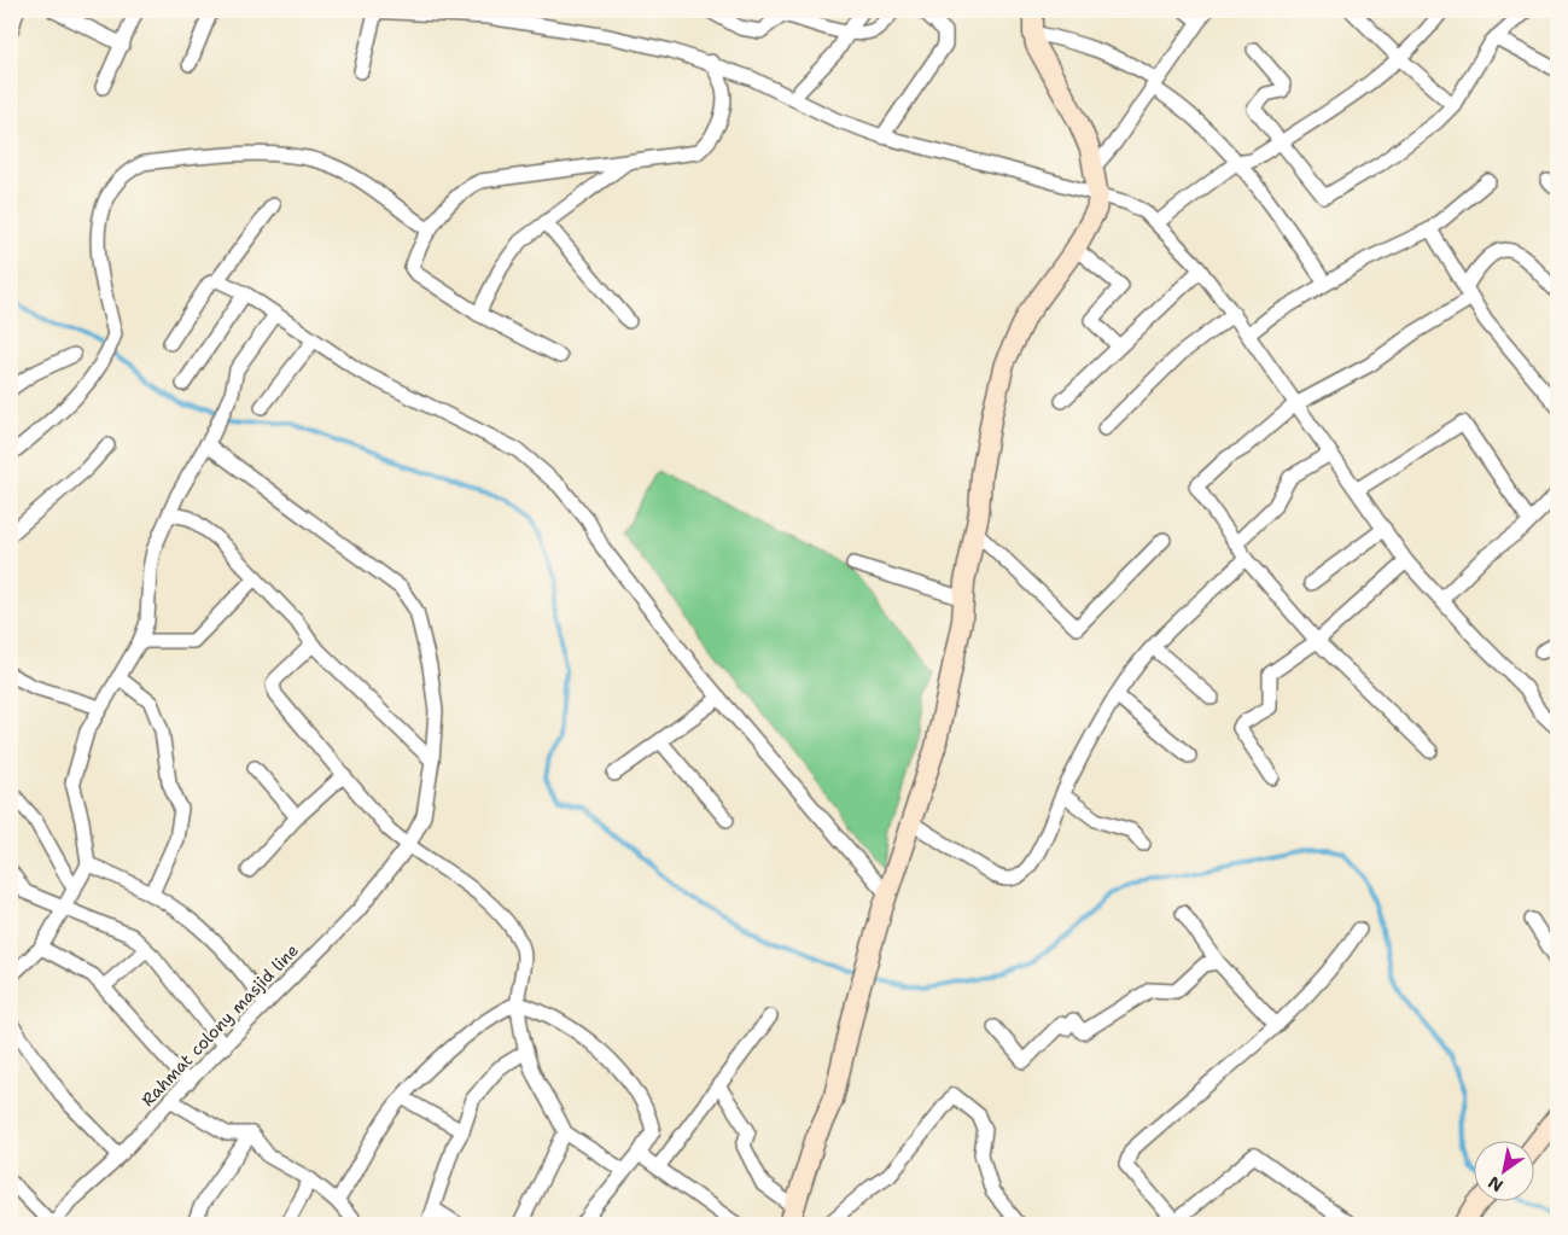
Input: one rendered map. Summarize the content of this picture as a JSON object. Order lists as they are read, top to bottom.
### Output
{
  "streets": {
    "street": ["Rahmat colony masjid line"]
  },
  "north": "bottom left"
}
